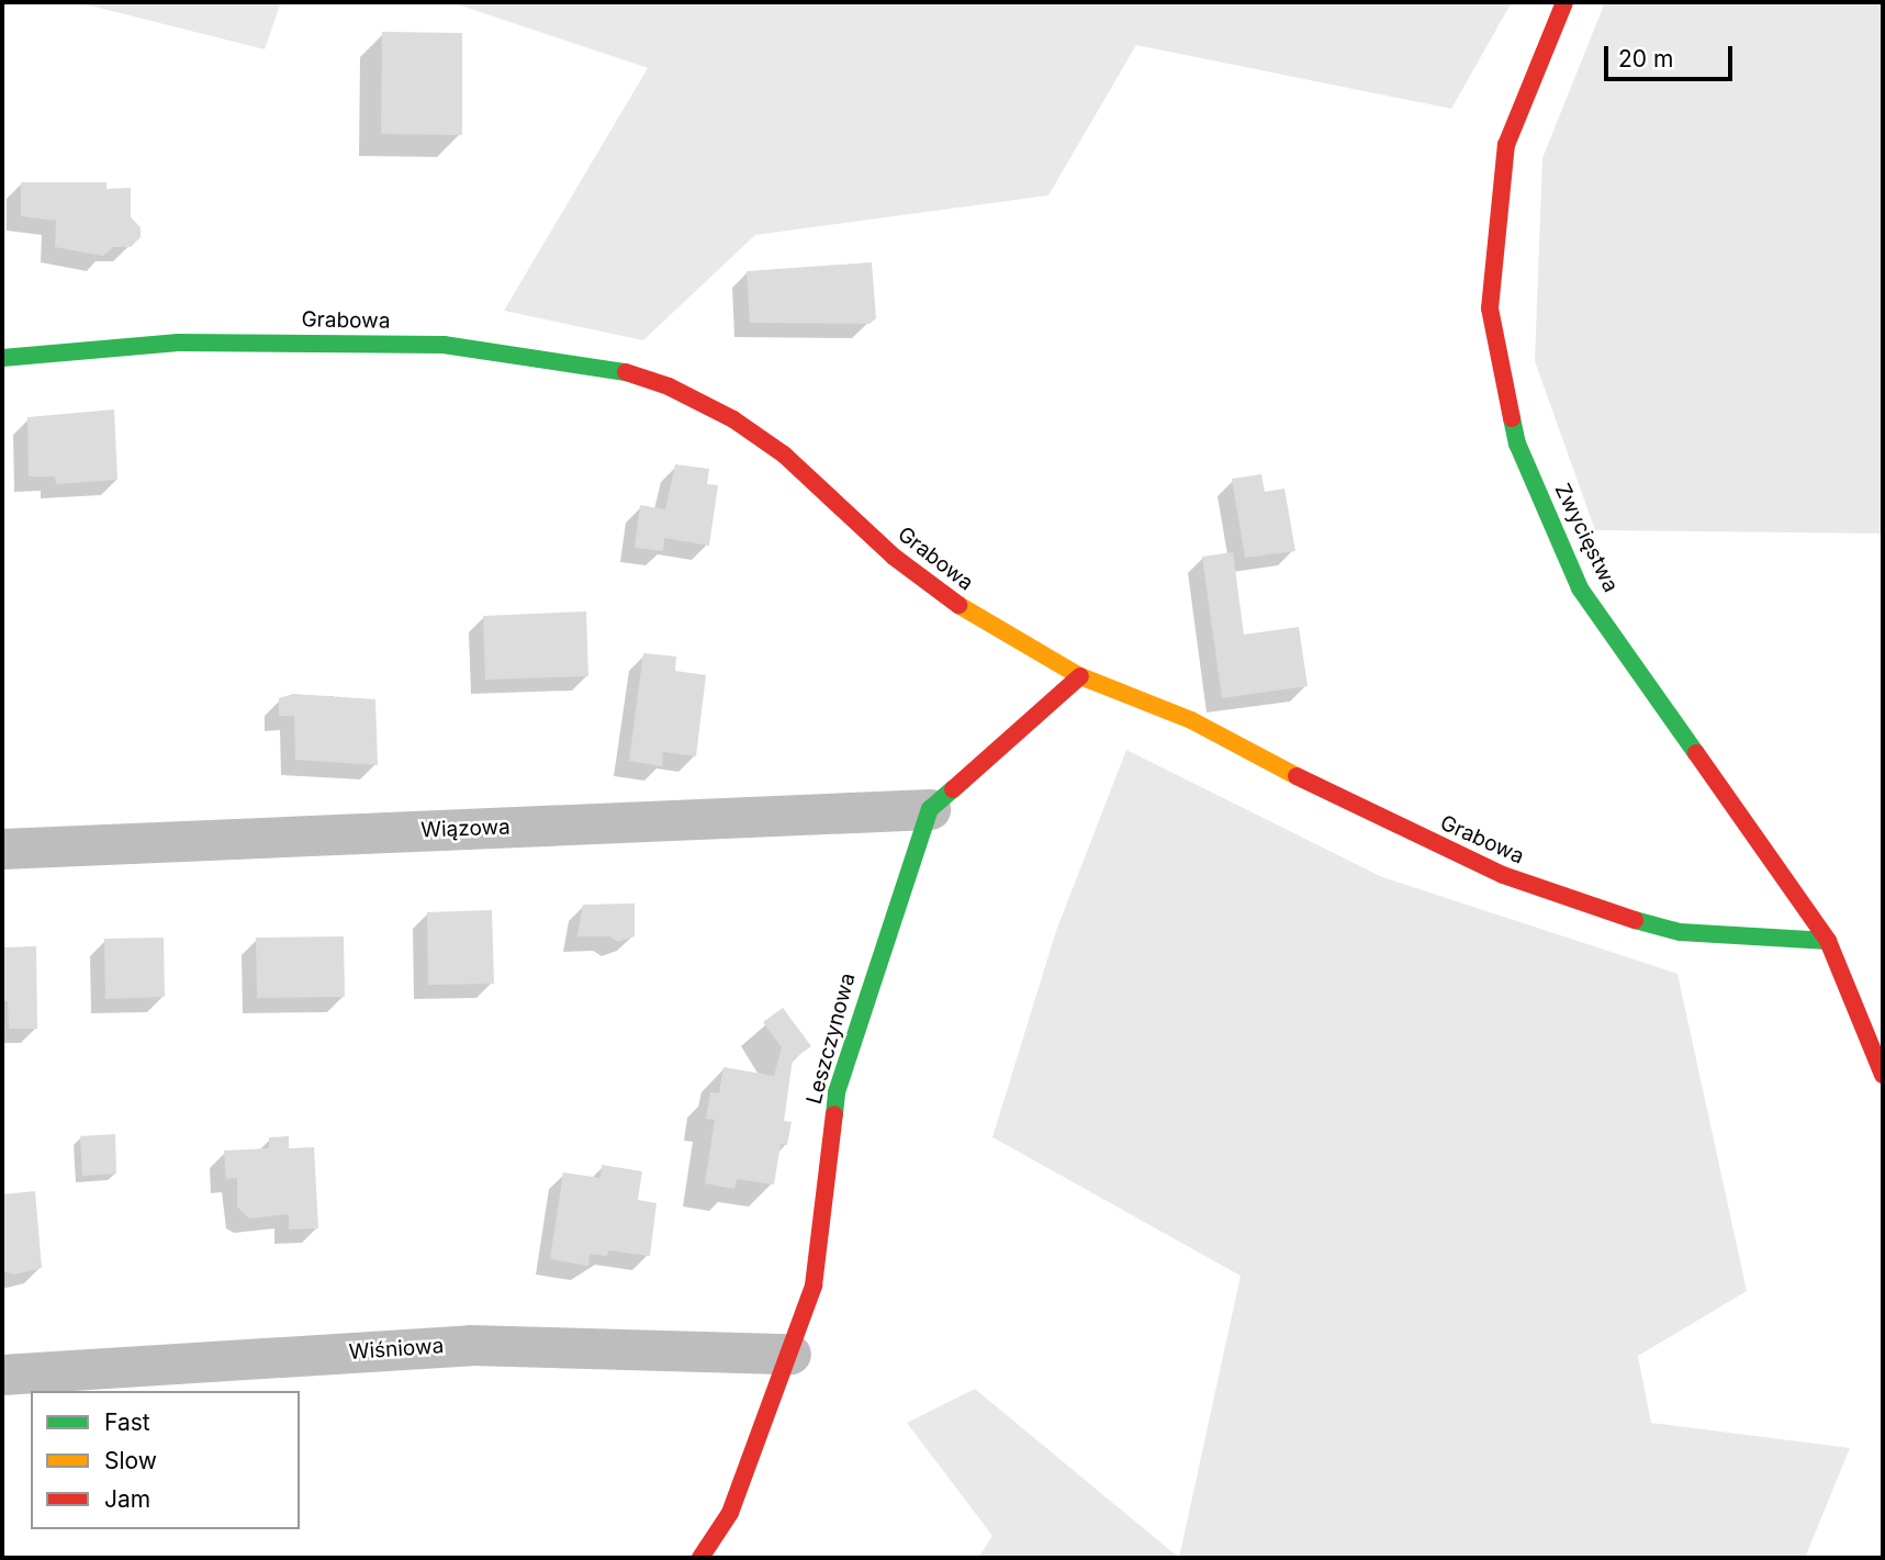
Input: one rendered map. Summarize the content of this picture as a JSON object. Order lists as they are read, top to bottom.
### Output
{
  "streets": {
    "street": [
      "Grabowa",
      "Zwycięstwa",
      "Wiązowa",
      "Leszczynowa",
      "Wiśniowa"
    ]
  },
  "crossings": [
    ["Grabowa", "Zwycięstwa"],
    ["Wiązowa", "Leszczynowa"],
    ["Leszczynowa", "Wiśniowa"]
  ],
  "legend": ["Fast", "Slow", "Jam"],
  "scale_bar": "20 m"
}
